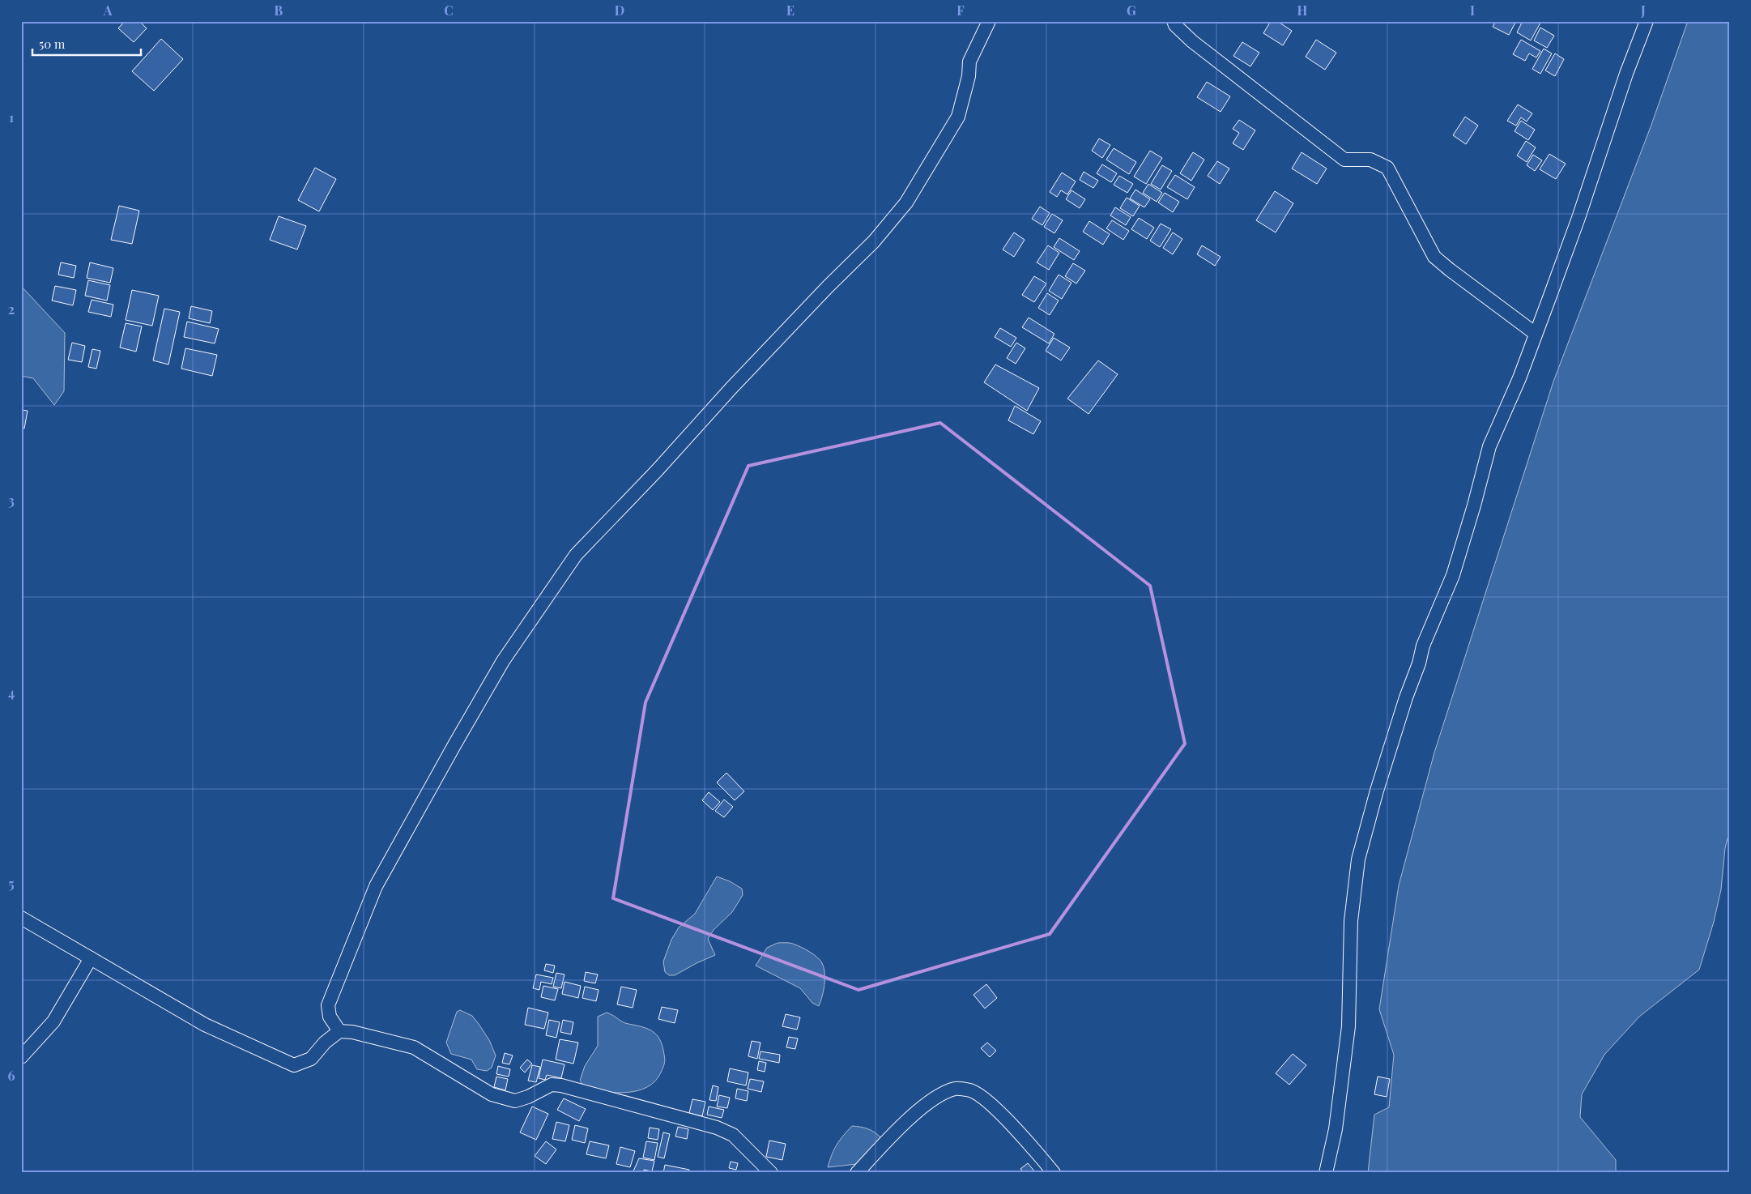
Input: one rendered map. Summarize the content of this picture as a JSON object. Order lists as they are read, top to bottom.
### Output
{
  "scale_bar": "50 m",
  "grid": {
    "columns": [
      "A",
      "B",
      "C",
      "D",
      "E",
      "F",
      "G",
      "H",
      "I",
      "J"
    ],
    "rows": [
      "1",
      "2",
      "3",
      "4",
      "5",
      "6"
    ]
  }
}
